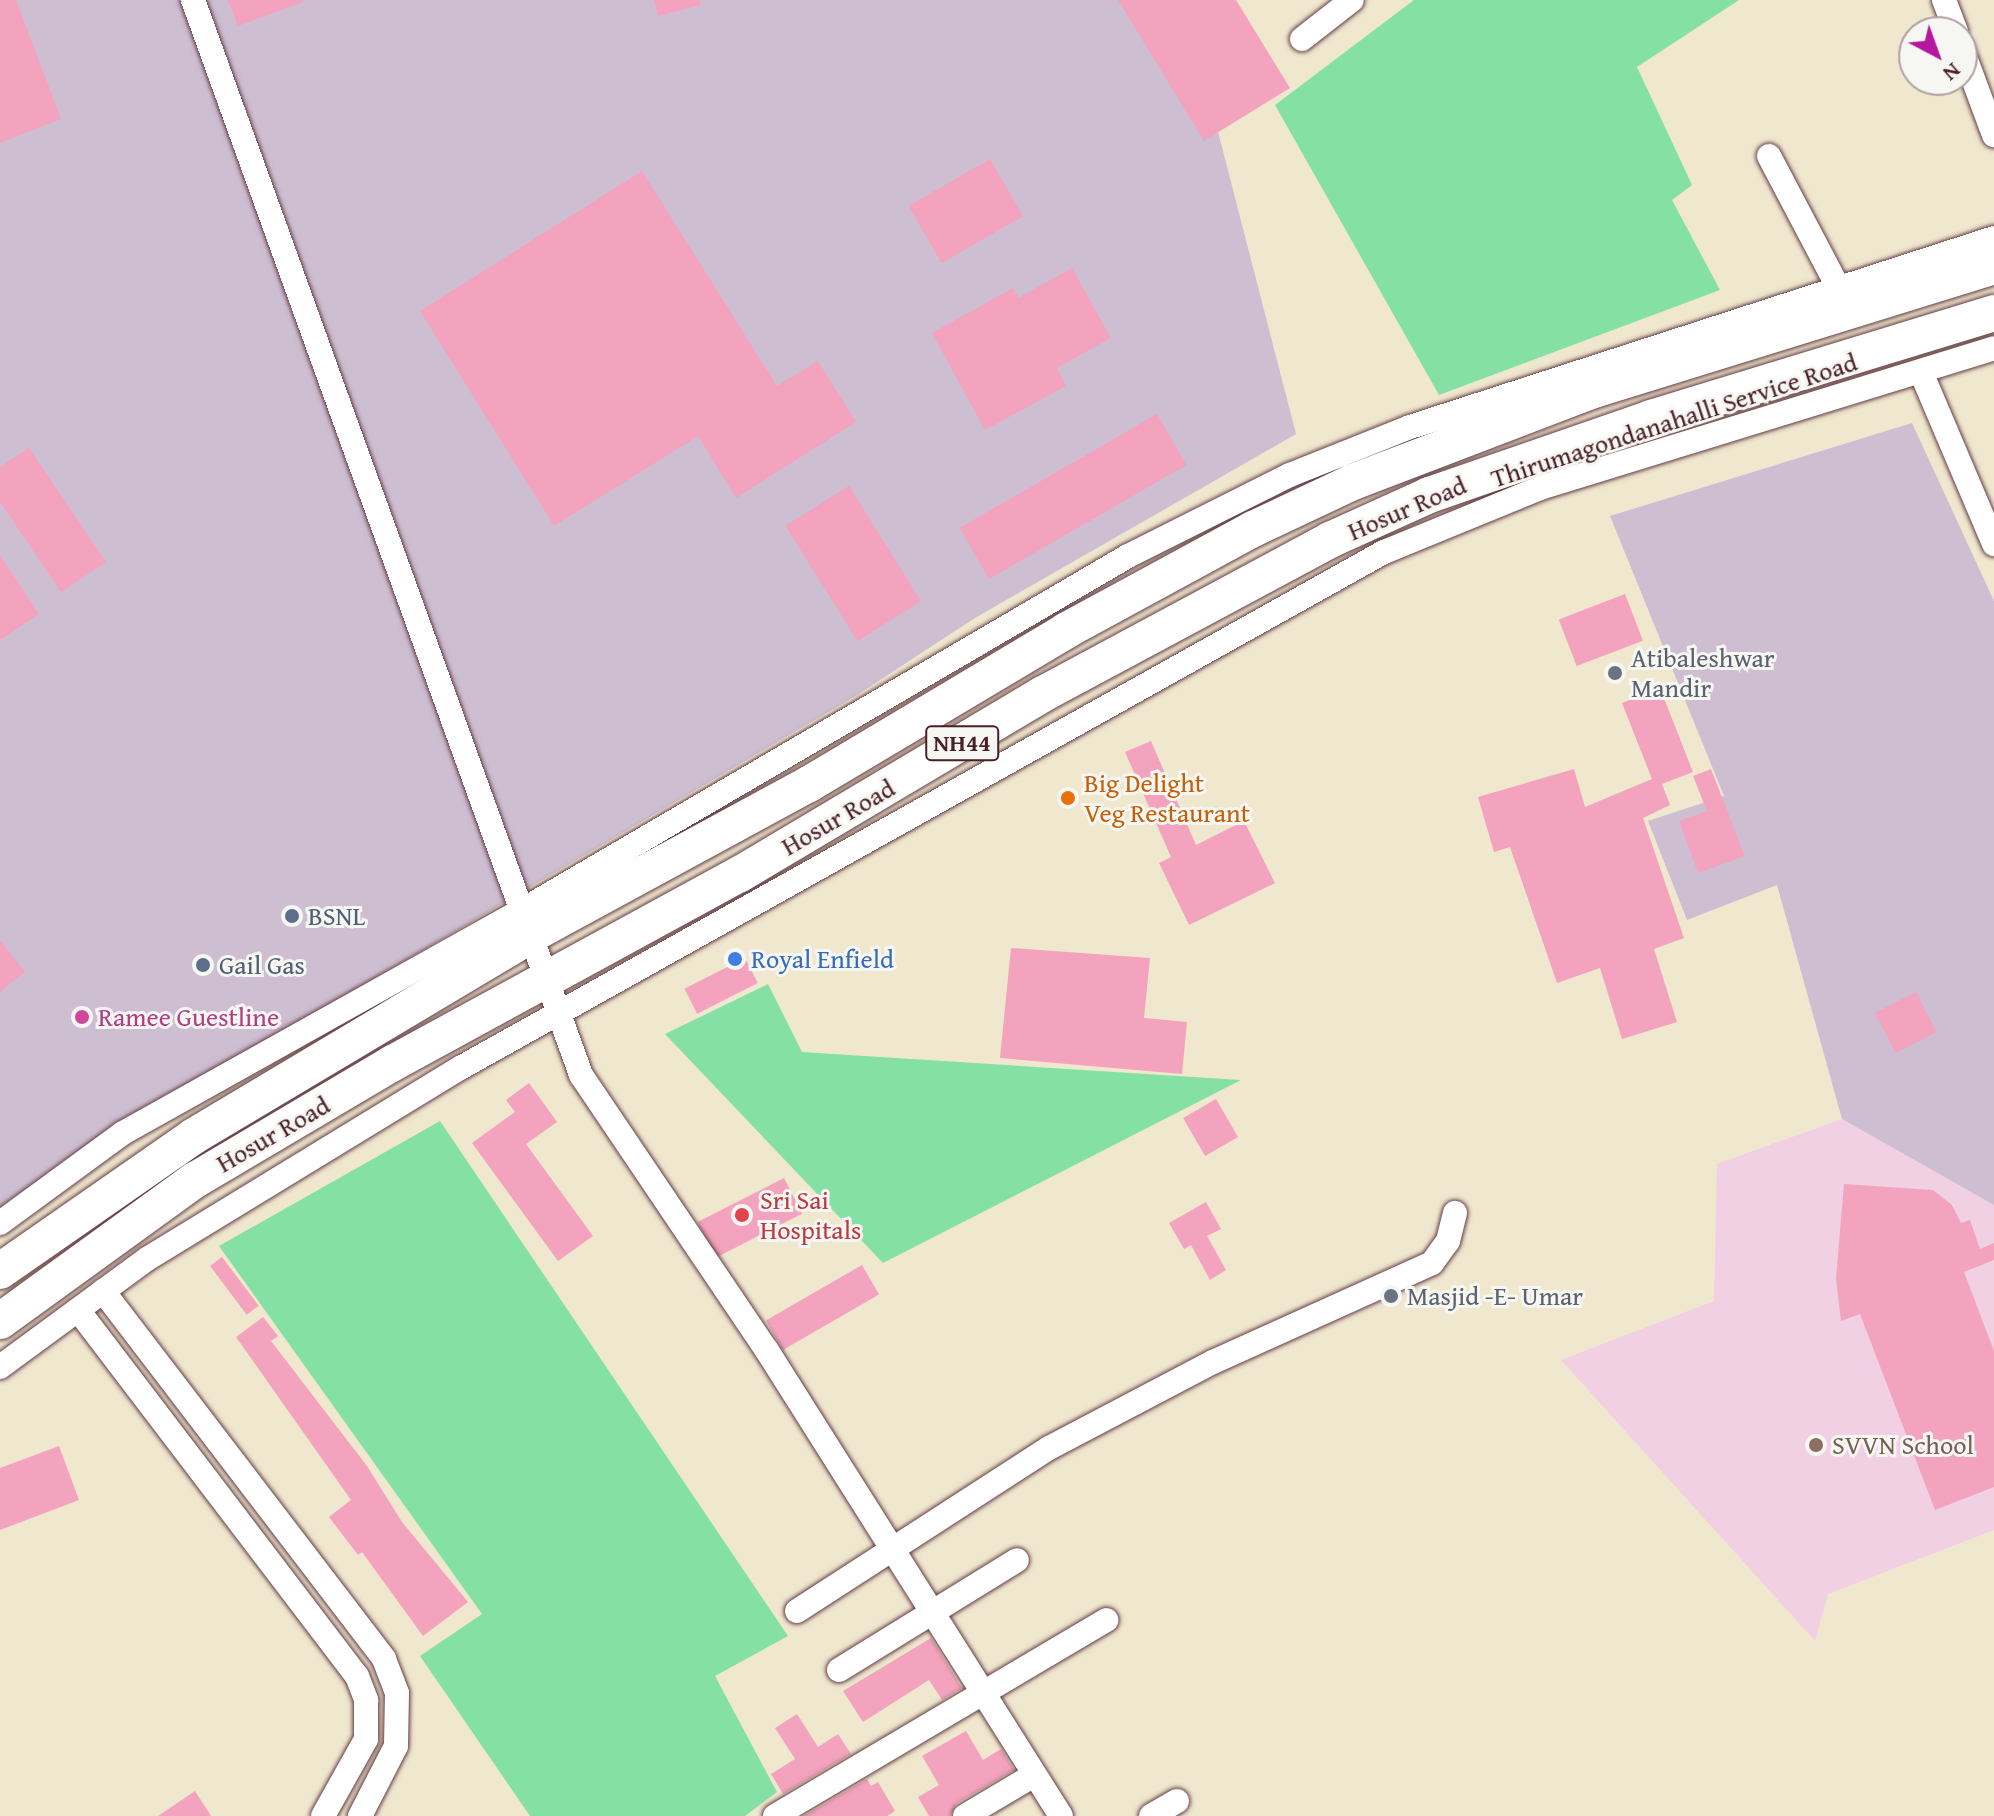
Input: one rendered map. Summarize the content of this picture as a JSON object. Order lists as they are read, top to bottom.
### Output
{
  "streets": {
    "highway": ["Hosur Road", "NH44"],
    "street": ["Thirumagondanahalli Service Road"]
  },
  "places": [
    "Atibaleshwar Mandir",
    "Big Delight Veg Restaurant",
    "BSNL",
    "Royal Enfield",
    "Gail Gas",
    "Ramee Guestline",
    "Sri Sai Hospitals",
    "Masjid -E- Umar",
    "SVVN School"
  ],
  "north": "bottom right"
}
